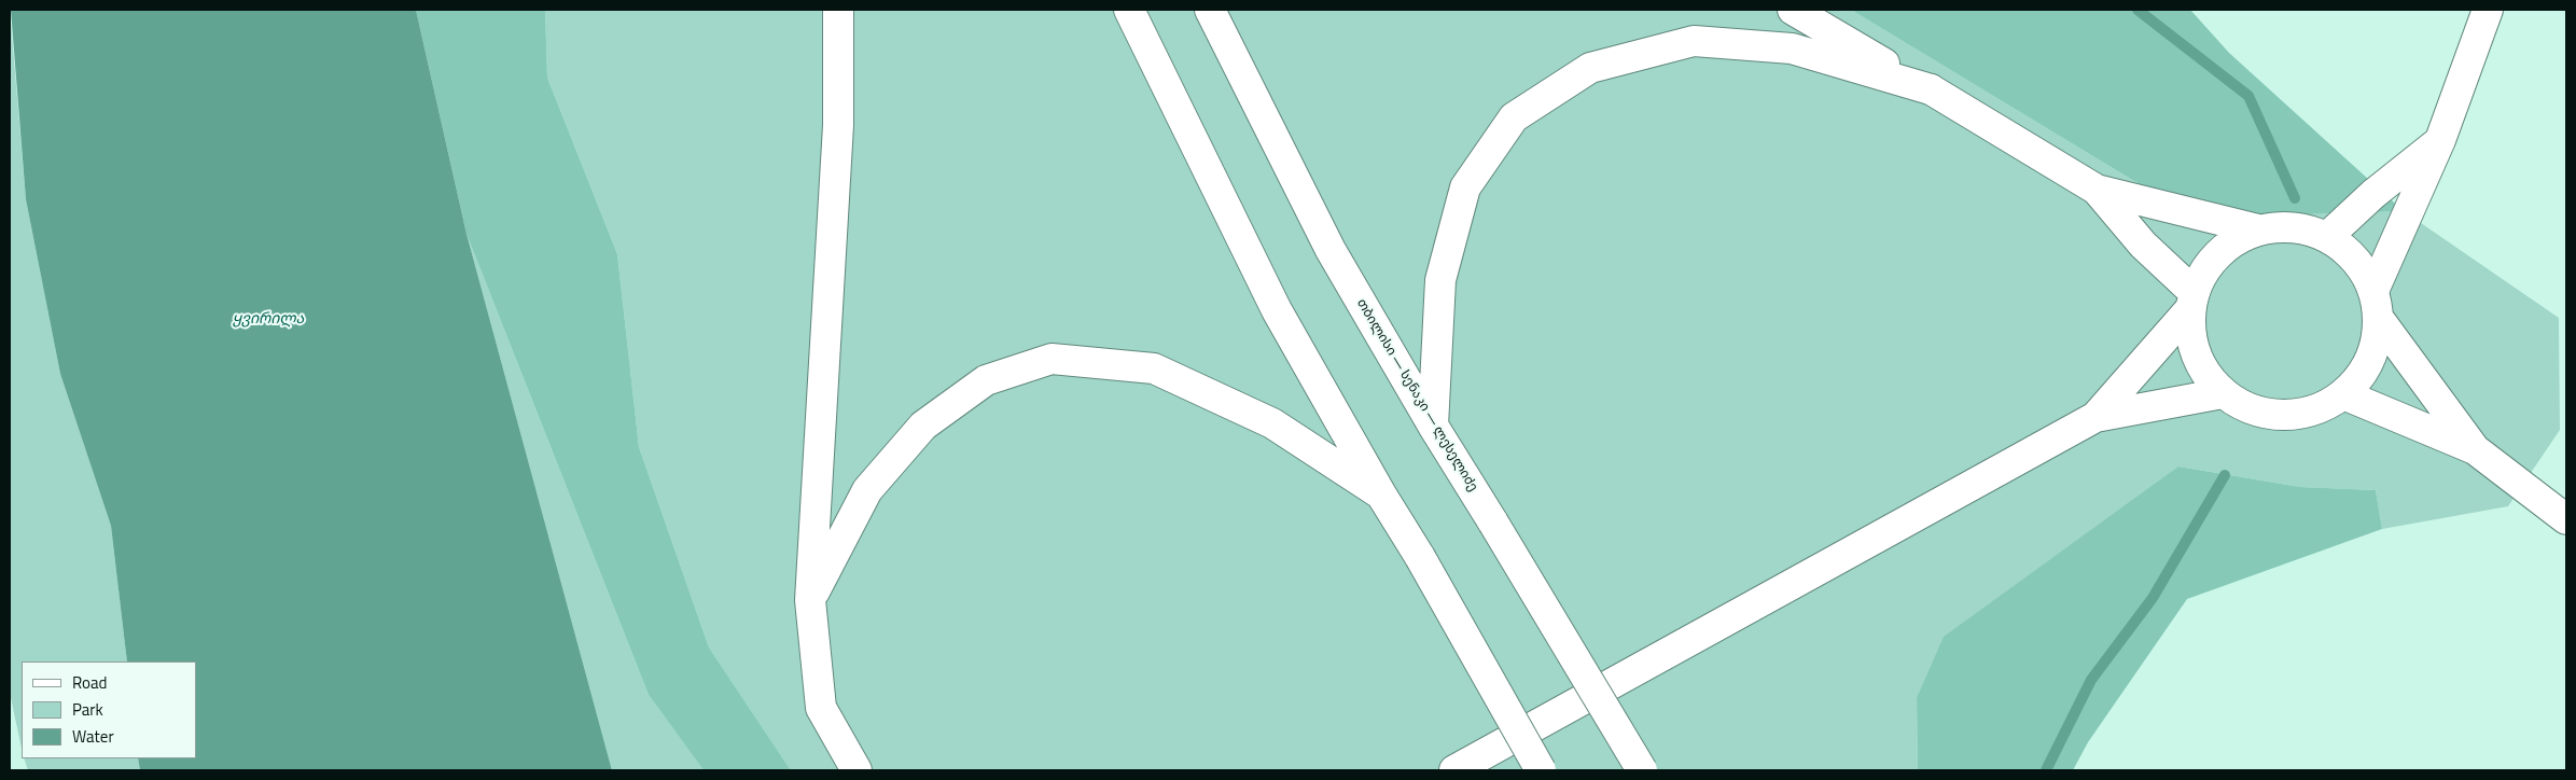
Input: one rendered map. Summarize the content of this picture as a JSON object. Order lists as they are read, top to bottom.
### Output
{
  "streets": {
    "main road": ["თბილისი — სენაკი — ლესელიძე"]
  },
  "water": ["ყვირილა"],
  "legend": ["Road", "Park", "Water"]
}
